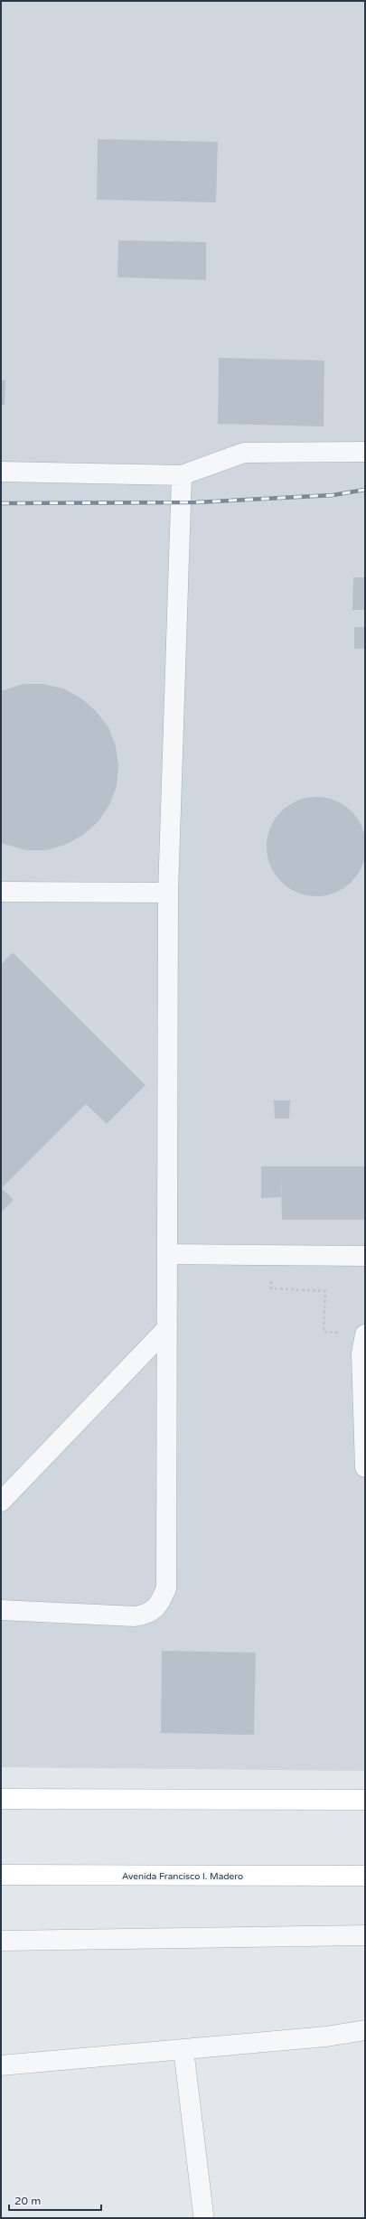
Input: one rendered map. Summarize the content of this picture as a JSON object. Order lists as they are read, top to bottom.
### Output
{
  "streets": {
    "main road": ["Avenida Francisco I. Madero"]
  },
  "scale_bar": "20 m"
}
